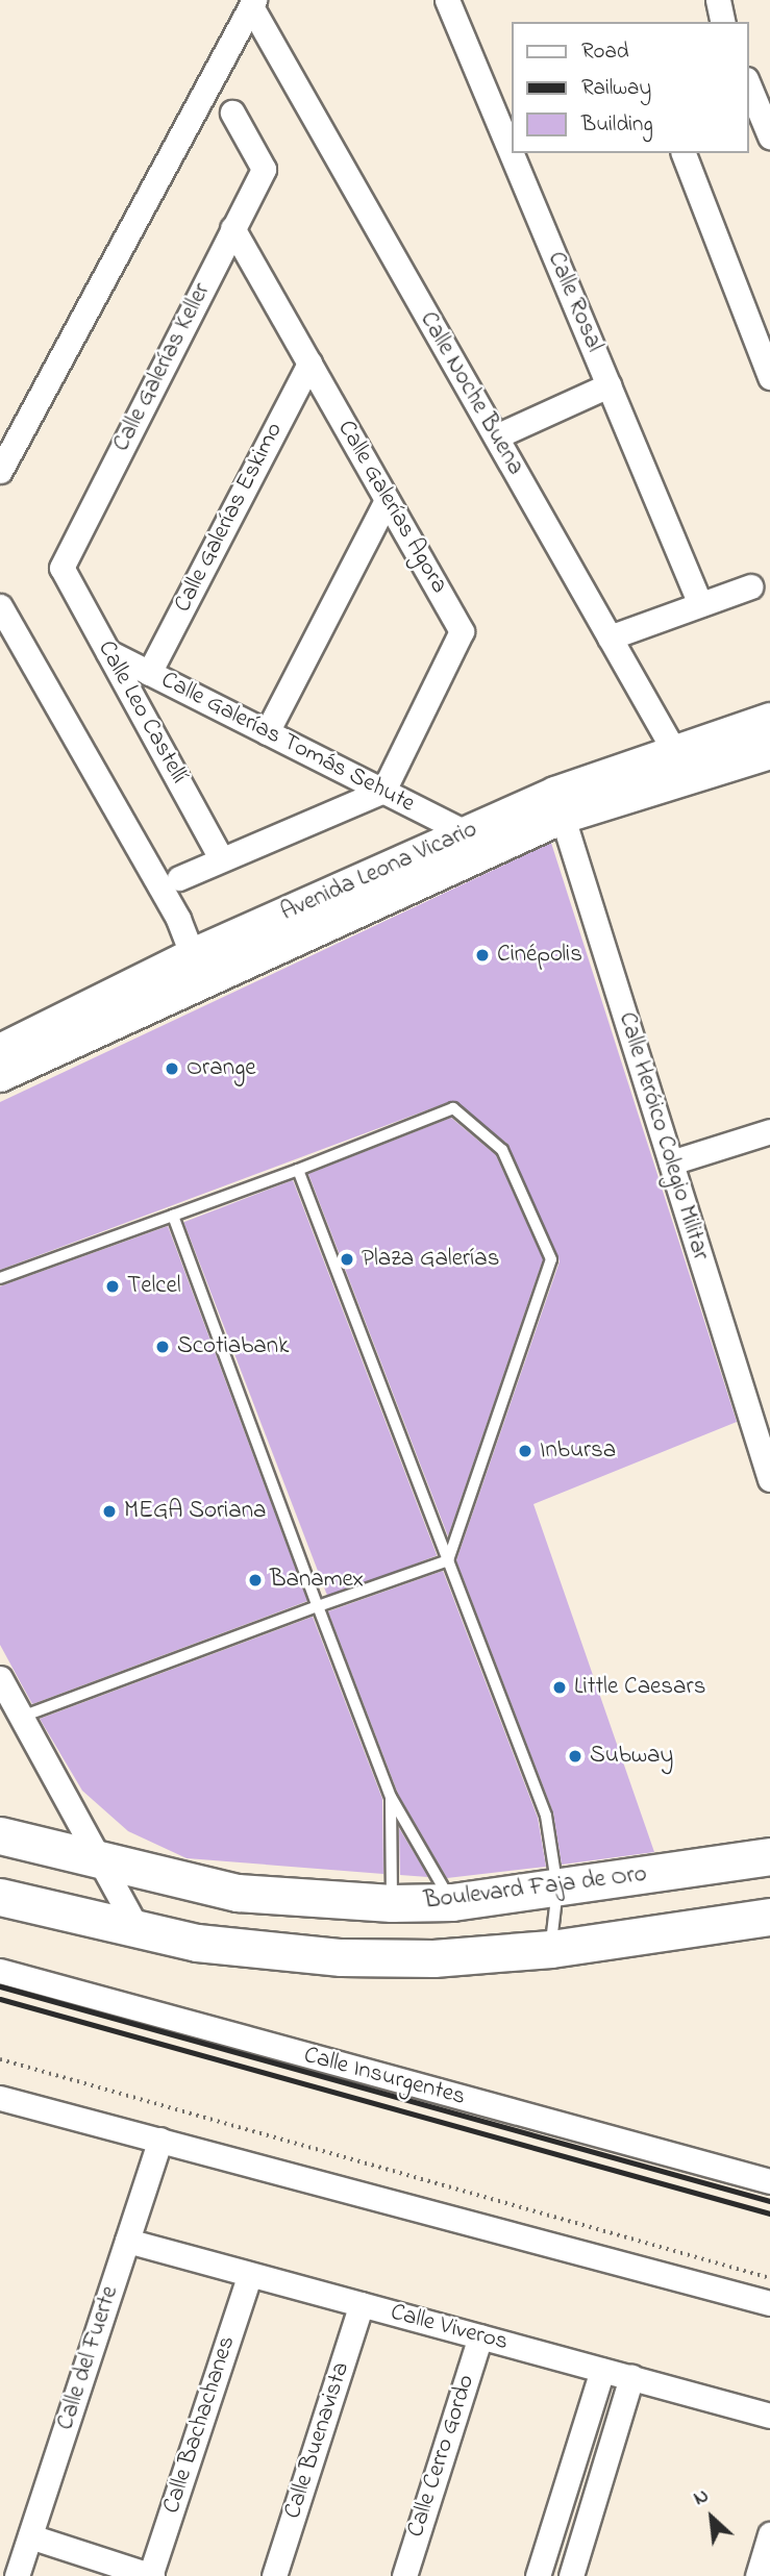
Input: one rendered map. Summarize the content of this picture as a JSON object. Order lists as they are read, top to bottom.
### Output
{
  "streets": {
    "main road": ["Boulevard Faja de Oro"],
    "street": [
      "Calle Rosal",
      "Calle Galerías Keller",
      "Calle Noche Buena",
      "Calle Galerías Agora",
      "Calle Galerías Eskimo",
      "Calle Leo Castellí",
      "Calle Galerías Tomás Sehute",
      "Avenida Leona Vicario",
      "Calle Heróico Colegio Militar",
      "Calle Insurgentes",
      "Calle Viveros",
      "Calle del Fuerte",
      "Calle Bachachanes",
      "Calle Buenavista",
      "Calle Cerro Gordo"
    ]
  },
  "crossings": [
    ["Calle Galerías Keller", "Calle Galerías Agora"],
    ["Calle Galerías Keller", "Calle Leo Castellí"],
    ["Calle Noche Buena", "Avenida Leona Vicario"],
    ["Calle Galerías Agora", "Calle Galerías Eskimo"],
    ["Calle Galerías Agora", "Calle Galerías Tomás Sehute"],
    ["Calle Galerías Eskimo", "Calle Galerías Tomás Sehute"],
    ["Calle Leo Castellí", "Calle Galerías Tomás Sehute"],
    ["Calle Galerías Tomás Sehute", "Avenida Leona Vicario"],
    ["Avenida Leona Vicario", "Calle Heróico Colegio Militar"],
    ["Calle Viveros", "Calle del Fuerte"],
    ["Calle Viveros", "Calle Bachachanes"],
    ["Calle Viveros", "Calle Buenavista"],
    ["Calle Viveros", "Calle Cerro Gordo"]
  ],
  "places": [
    "Cinépolis",
    "Orange",
    "Plaza Galerías",
    "Telcel",
    "Scotiabank",
    "Inbursa",
    "MEGA Soriana",
    "Banamex",
    "Little Caesars",
    "Subway"
  ],
  "legend": ["Road", "Railway", "Building"],
  "north": "top left"
}
